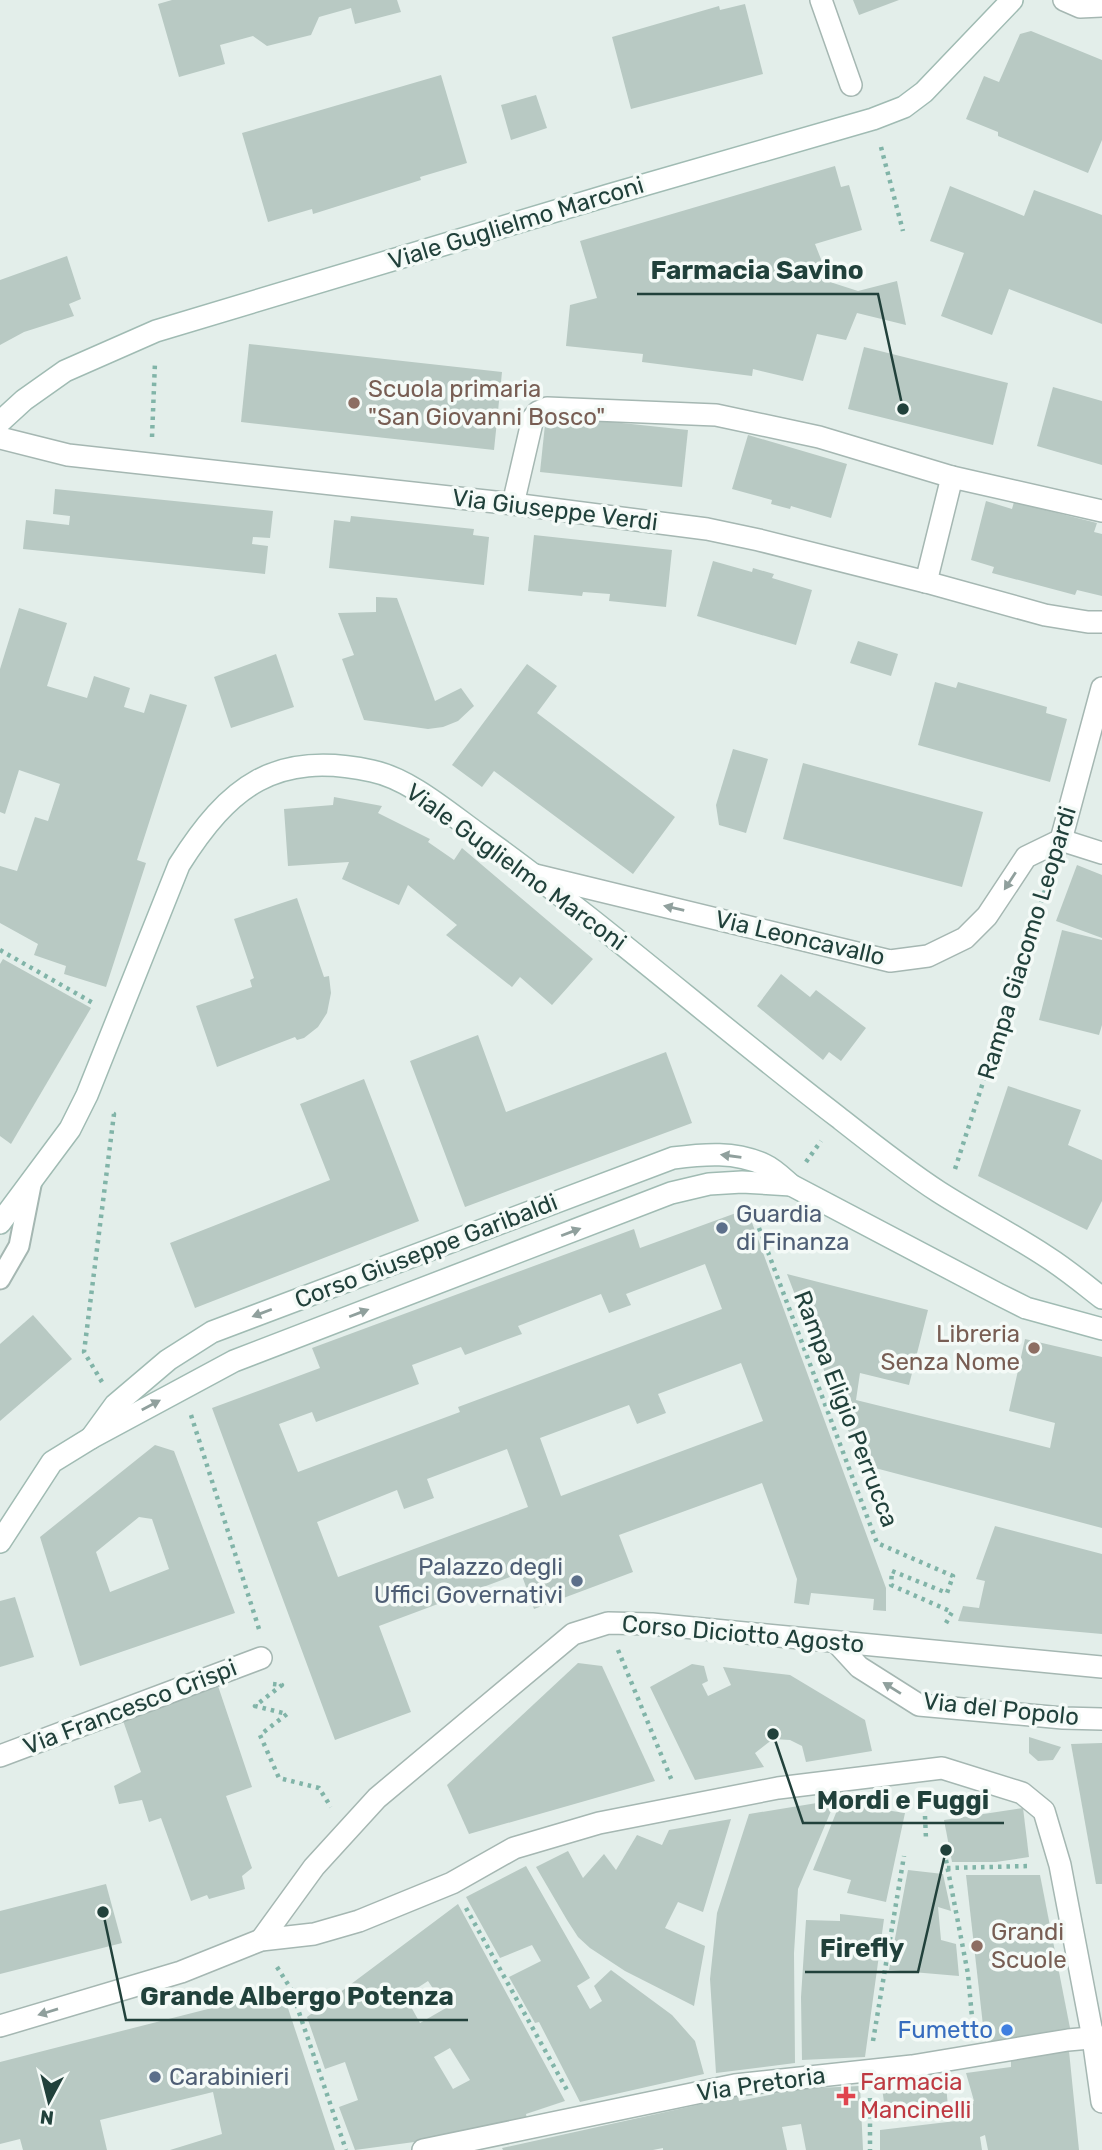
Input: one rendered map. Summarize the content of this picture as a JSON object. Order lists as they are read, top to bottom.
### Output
{
  "streets": {
    "street": [
      "Viale Guglielmo Marconi",
      "Via Giuseppe Verdi",
      "Via Leoncavallo",
      "Rampa Giacomo Leopardi",
      "Corso Giuseppe Garibaldi",
      "Corso Diciotto Agosto",
      "Via Francesco Crispi",
      "Via del Popolo",
      "Via Pretoria"
    ],
    "path": ["Rampa Eligio Perrucca"]
  },
  "crossings": [
    ["Viale Guglielmo Marconi", "Via Leoncavallo"],
    ["Viale Guglielmo Marconi", "Rampa Giacomo Leopardi"],
    ["Via Leoncavallo", "Rampa Giacomo Leopardi"],
    ["Corso Giuseppe Garibaldi", "Rampa Eligio Perrucca"],
    ["Corso Diciotto Agosto", "Via del Popolo"]
  ],
  "one_way": ["Via Leoncavallo", "Via del Popolo"],
  "places": {
    "other": [
      "Scuola primaria \"San Giovanni Bosco\"",
      "Farmacia Savino",
      "Guardia di Finanza",
      "Libreria Senza Nome",
      "Palazzo degli Uffici Governativi",
      "Mordi e Fuggi",
      "Firefly",
      "Grande Albergo Potenza",
      "Grandi Scuole",
      "Fumetto",
      "Carabinieri"
    ],
    "health": ["Farmacia Mancinelli"]
  },
  "north": "bottom"
}
